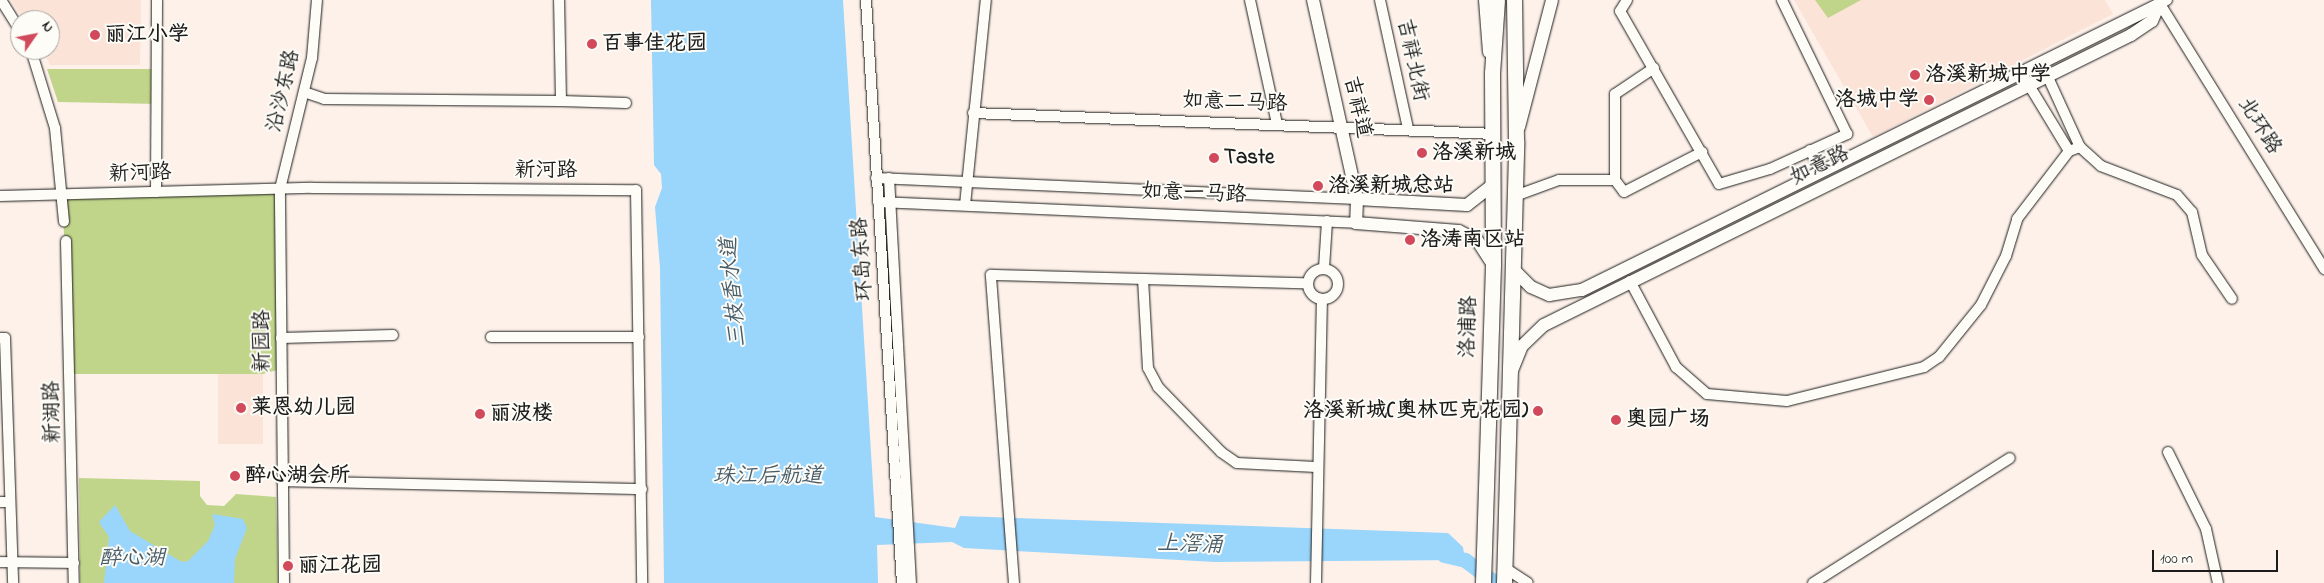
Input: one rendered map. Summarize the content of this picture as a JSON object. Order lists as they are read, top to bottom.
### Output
{
  "streets": {
    "highway": ["洛浦路"],
    "main road": ["吉祥道", "如意路", "如意一马路"],
    "street": [
      "吉祥北街",
      "沿沙东路",
      "如意二马路",
      "北环路",
      "新河路",
      "环岛东路",
      "新园路",
      "新湖路"
    ]
  },
  "crossings": [
    ["吉祥北街", "如意二马路"],
    ["沿沙东路", "新河路"],
    ["沿沙东路", "新园路"],
    ["如意二马路", "吉祥道"],
    ["如意二马路", "洛浦路"],
    ["吉祥道", "如意一马路"],
    ["北环路", "如意路"],
    ["如意路", "洛浦路"],
    ["新河路", "新园路"],
    ["如意一马路", "环岛东路"],
    ["如意一马路", "洛浦路"]
  ],
  "water": [
    "三枝香水道",
    "珠江后航道",
    "上滘涌",
    "醉心湖"
  ],
  "places": [
    "丽江小学",
    "百事佳花园",
    "洛溪新城中学",
    "洛城中学",
    "洛溪新城",
    "Taste",
    "洛溪新城总站",
    "洛涛南区站",
    "莱恩幼儿园",
    "洛溪新城(奥林匹克花园)",
    "丽波楼",
    "奥园广场",
    "醉心湖会所",
    "丽江花园"
  ],
  "scale_bar": "100 m",
  "north": "top right"
}
